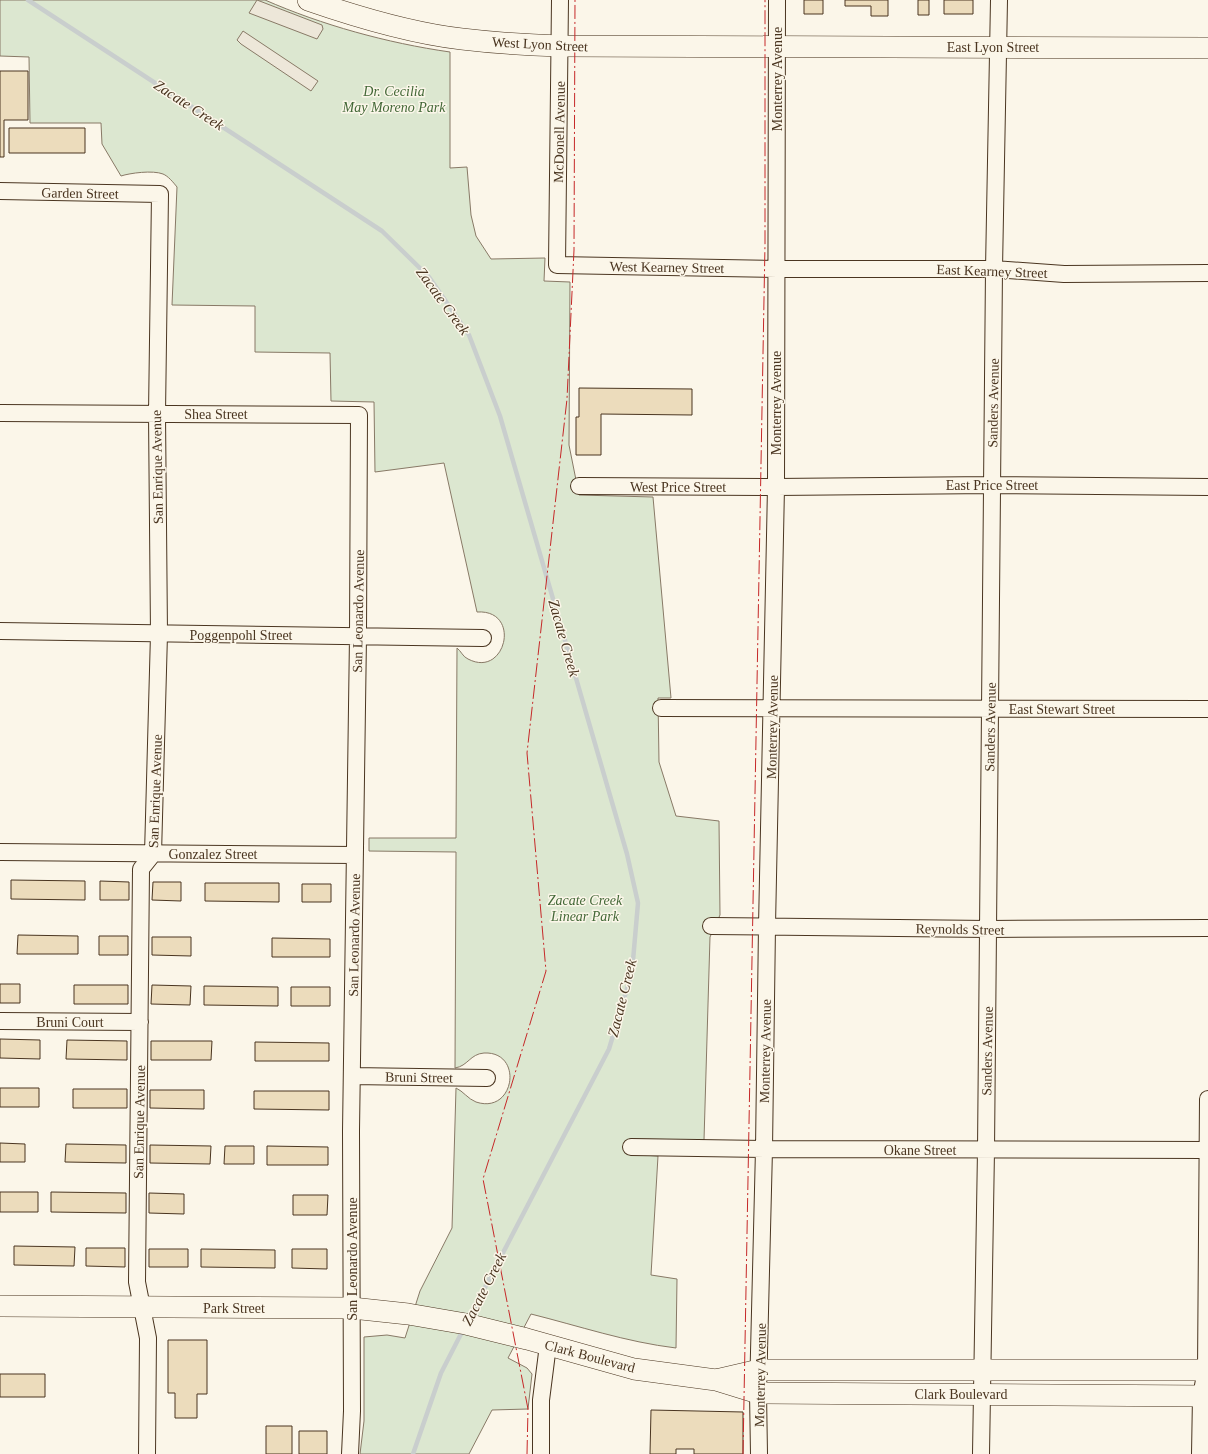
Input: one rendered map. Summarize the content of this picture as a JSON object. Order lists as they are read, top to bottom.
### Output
{
  "streets": {
    "main road": [
      "West Lyon Street",
      "East Lyon Street",
      "Park Street",
      "Clark Boulevard"
    ],
    "street": [
      "Monterrey Avenue",
      "McDonell Avenue",
      "Garden Street",
      "West Kearney Street",
      "East Kearney Street",
      "Sanders Avenue",
      "Shea Street",
      "San Enrique Avenue",
      "East Price Street",
      "West Price Street",
      "San Leonardo Avenue",
      "Poggenpohl Street",
      "East Stewart Street",
      "Gonzalez Street",
      "Reynolds Street",
      "Bruni Court",
      "Bruni Street",
      "Okane Street"
    ]
  },
  "crossings": [
    ["West Lyon Street", "East Lyon Street"],
    ["West Lyon Street", "Monterrey Avenue"],
    ["West Lyon Street", "McDonell Avenue"],
    ["East Lyon Street", "Monterrey Avenue"],
    ["East Lyon Street", "Sanders Avenue"],
    ["Monterrey Avenue", "West Kearney Street"],
    ["Monterrey Avenue", "East Kearney Street"],
    ["Monterrey Avenue", "East Price Street"],
    ["Monterrey Avenue", "West Price Street"],
    ["Monterrey Avenue", "East Stewart Street"],
    ["Monterrey Avenue", "Reynolds Street"],
    ["Monterrey Avenue", "Okane Street"],
    ["Monterrey Avenue", "Clark Boulevard"],
    ["McDonell Avenue", "West Kearney Street"],
    ["Garden Street", "San Enrique Avenue"],
    ["West Kearney Street", "East Kearney Street"],
    ["East Kearney Street", "Sanders Avenue"],
    ["Sanders Avenue", "East Price Street"],
    ["Sanders Avenue", "East Stewart Street"],
    ["Sanders Avenue", "Reynolds Street"],
    ["Sanders Avenue", "Okane Street"],
    ["Sanders Avenue", "Clark Boulevard"],
    ["Shea Street", "San Enrique Avenue"],
    ["Shea Street", "San Leonardo Avenue"],
    ["San Enrique Avenue", "Poggenpohl Street"],
    ["San Enrique Avenue", "Gonzalez Street"],
    ["San Enrique Avenue", "Bruni Court"],
    ["San Enrique Avenue", "Park Street"],
    ["East Price Street", "West Price Street"],
    ["San Leonardo Avenue", "Poggenpohl Street"],
    ["San Leonardo Avenue", "Gonzalez Street"],
    ["San Leonardo Avenue", "Bruni Street"],
    ["San Leonardo Avenue", "Park Street"],
    ["Park Street", "Clark Boulevard"]
  ],
  "water": ["Zacate Creek"],
  "parks": ["Dr. Cecilia May Moreno Park", "Zacate Creek Linear Park"]
}
